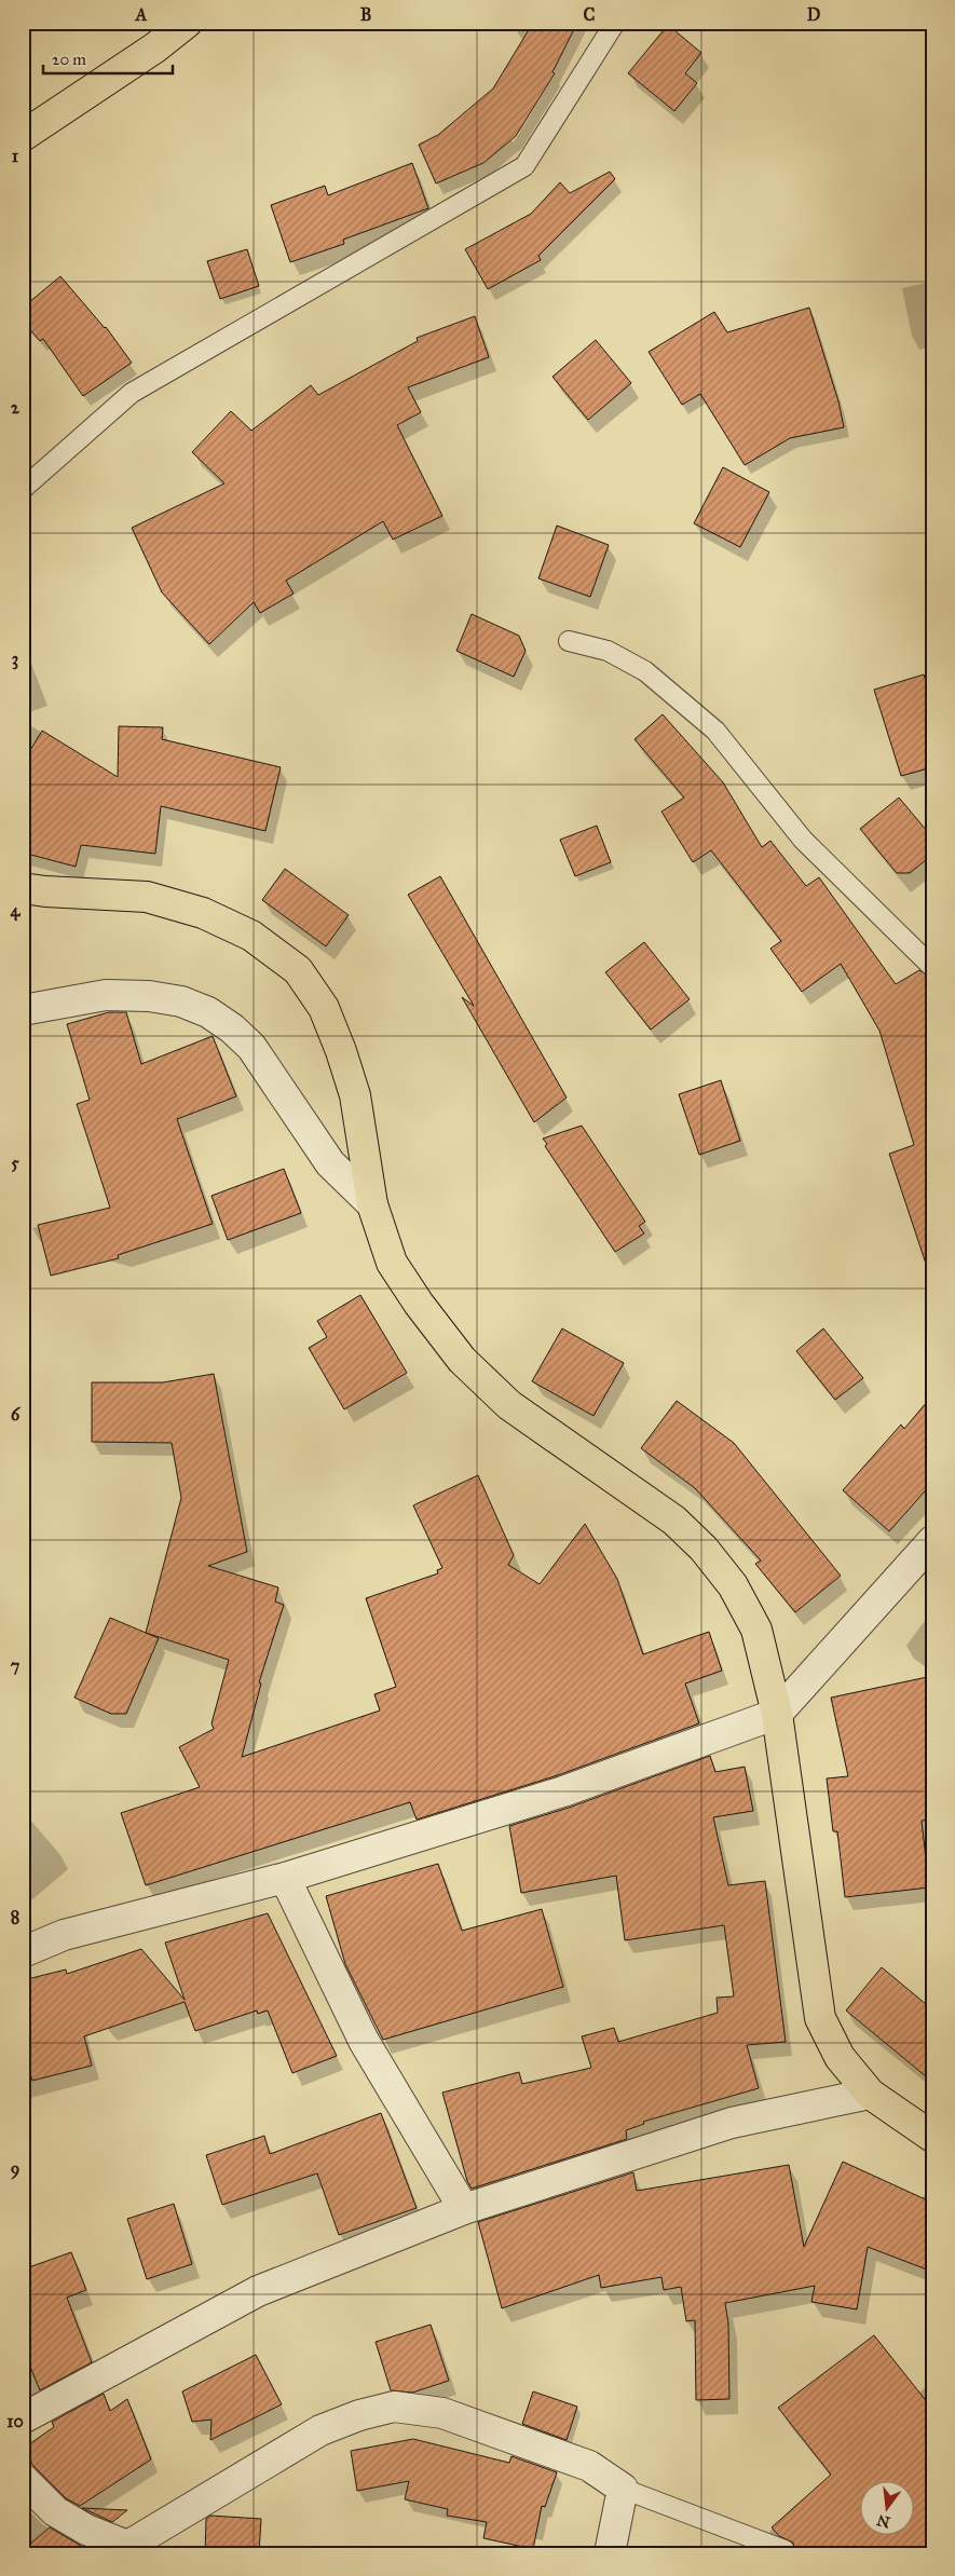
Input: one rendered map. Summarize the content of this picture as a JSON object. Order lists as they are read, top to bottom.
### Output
{
  "scale_bar": "20 m",
  "north": "bottom",
  "grid": {
    "columns": [
      "A",
      "B",
      "C",
      "D"
    ],
    "rows": [
      "1",
      "2",
      "3",
      "4",
      "5",
      "6",
      "7",
      "8",
      "9",
      "10"
    ]
  }
}
